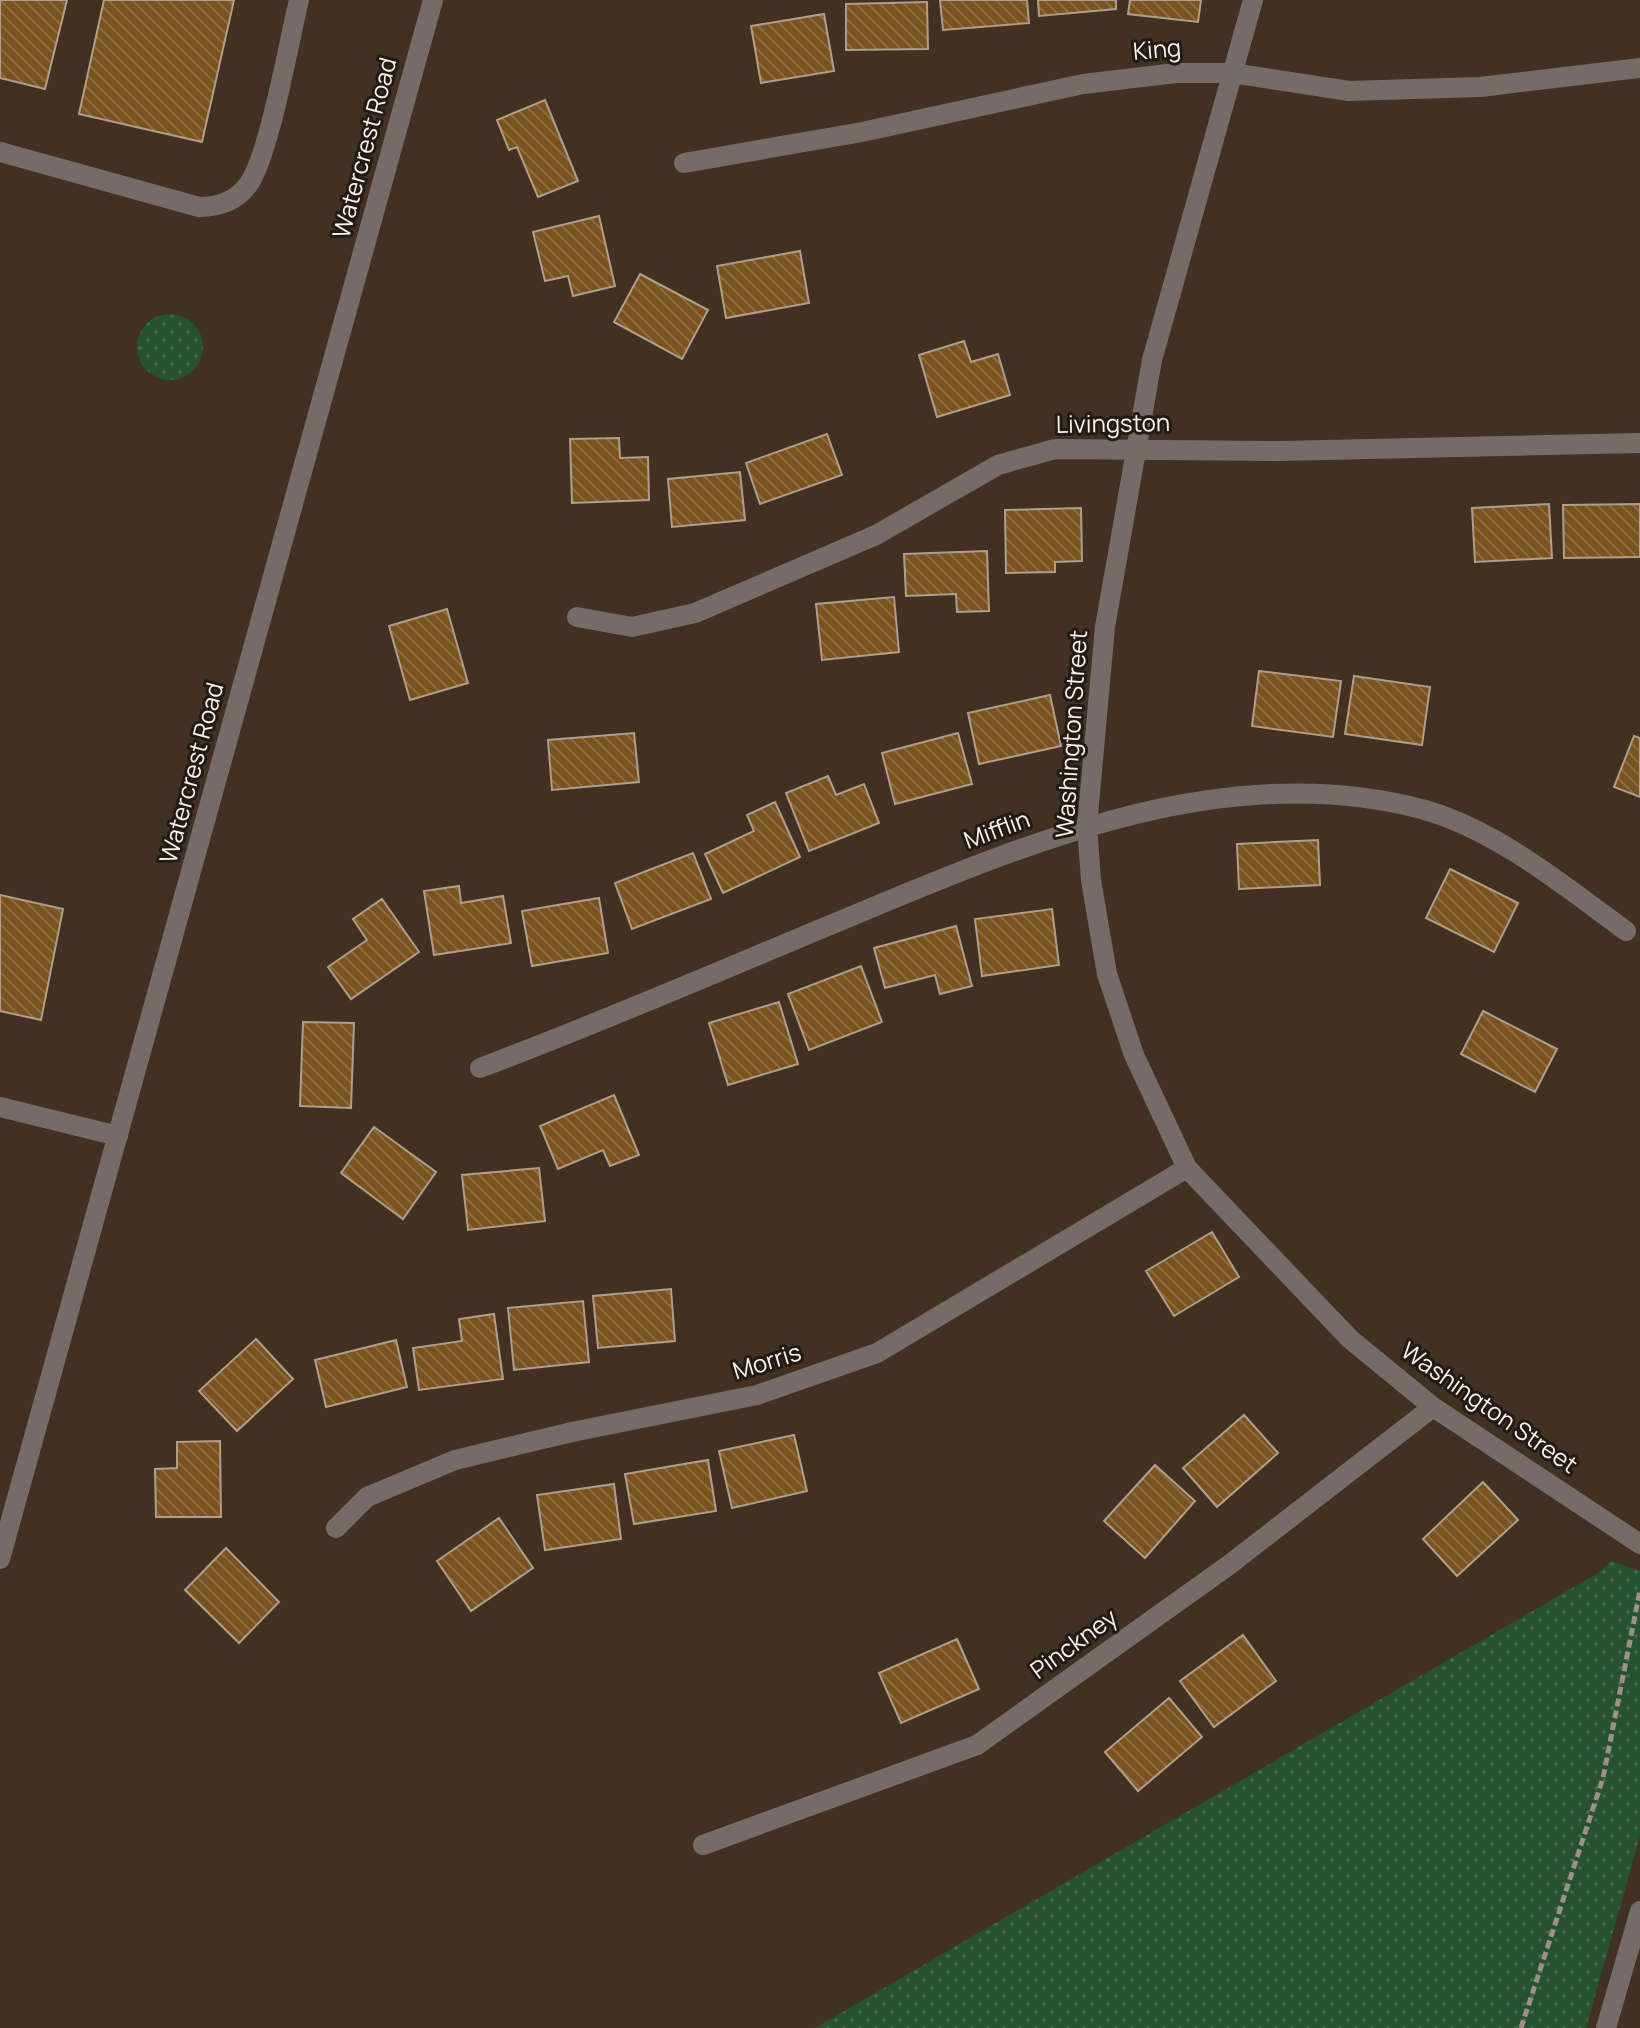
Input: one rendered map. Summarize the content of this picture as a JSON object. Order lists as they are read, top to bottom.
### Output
{
  "streets": {
    "street": [
      "King",
      "Watercrest Road",
      "Livingston",
      "Washington Street",
      "Mifflin",
      "Morris",
      "Pinckney"
    ]
  },
  "crossings": [
    ["King", "Washington Street"],
    ["Livingston", "Washington Street"],
    ["Washington Street", "Mifflin"],
    ["Washington Street", "Morris"],
    ["Washington Street", "Pinckney"]
  ]
}
